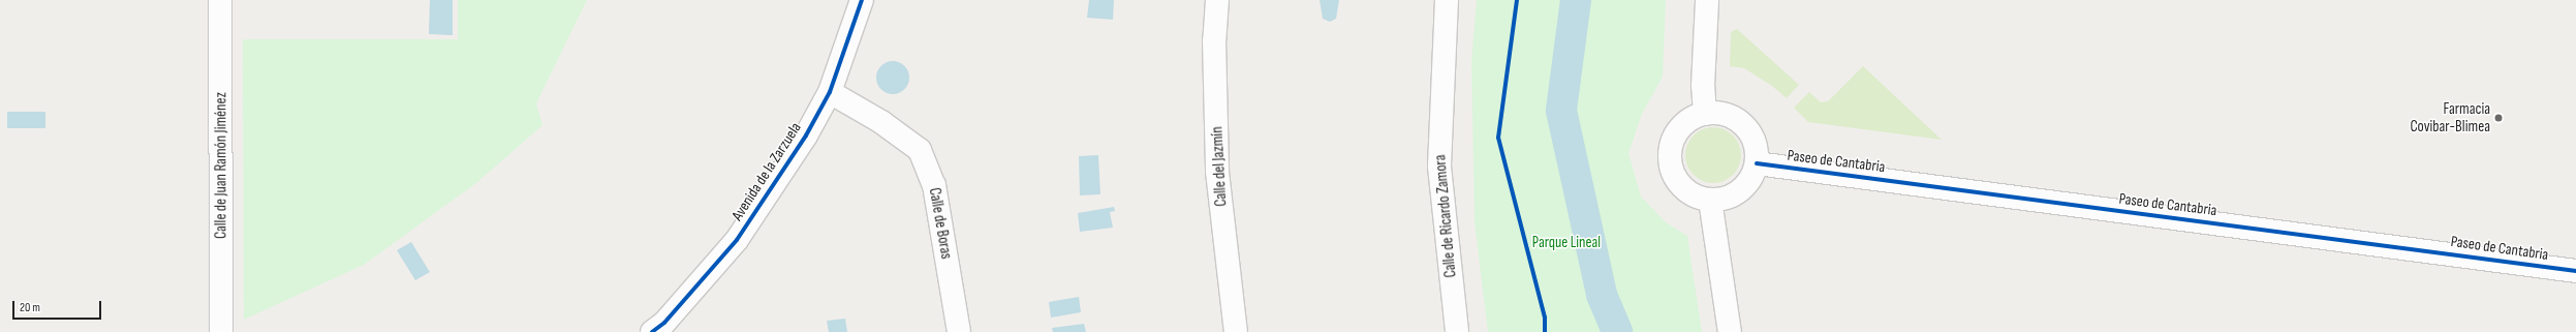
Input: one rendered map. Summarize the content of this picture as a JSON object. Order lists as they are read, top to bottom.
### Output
{
  "streets": {
    "street": [
      "Paseo de Cantabria",
      "Calle de Juan Ramón Jiménez",
      "Calle del Jazmín",
      "Avenida de la Zarzuela",
      "Calle de Ricardo Zamora",
      "Calle de Boras"
    ]
  },
  "crossings": [
    ["Avenida de la Zarzuela", "Calle de Boras"]
  ],
  "parks": ["Parque Lineal"],
  "places": ["Farmacia Covibar-Blimea"],
  "scale_bar": "20 m"
}
